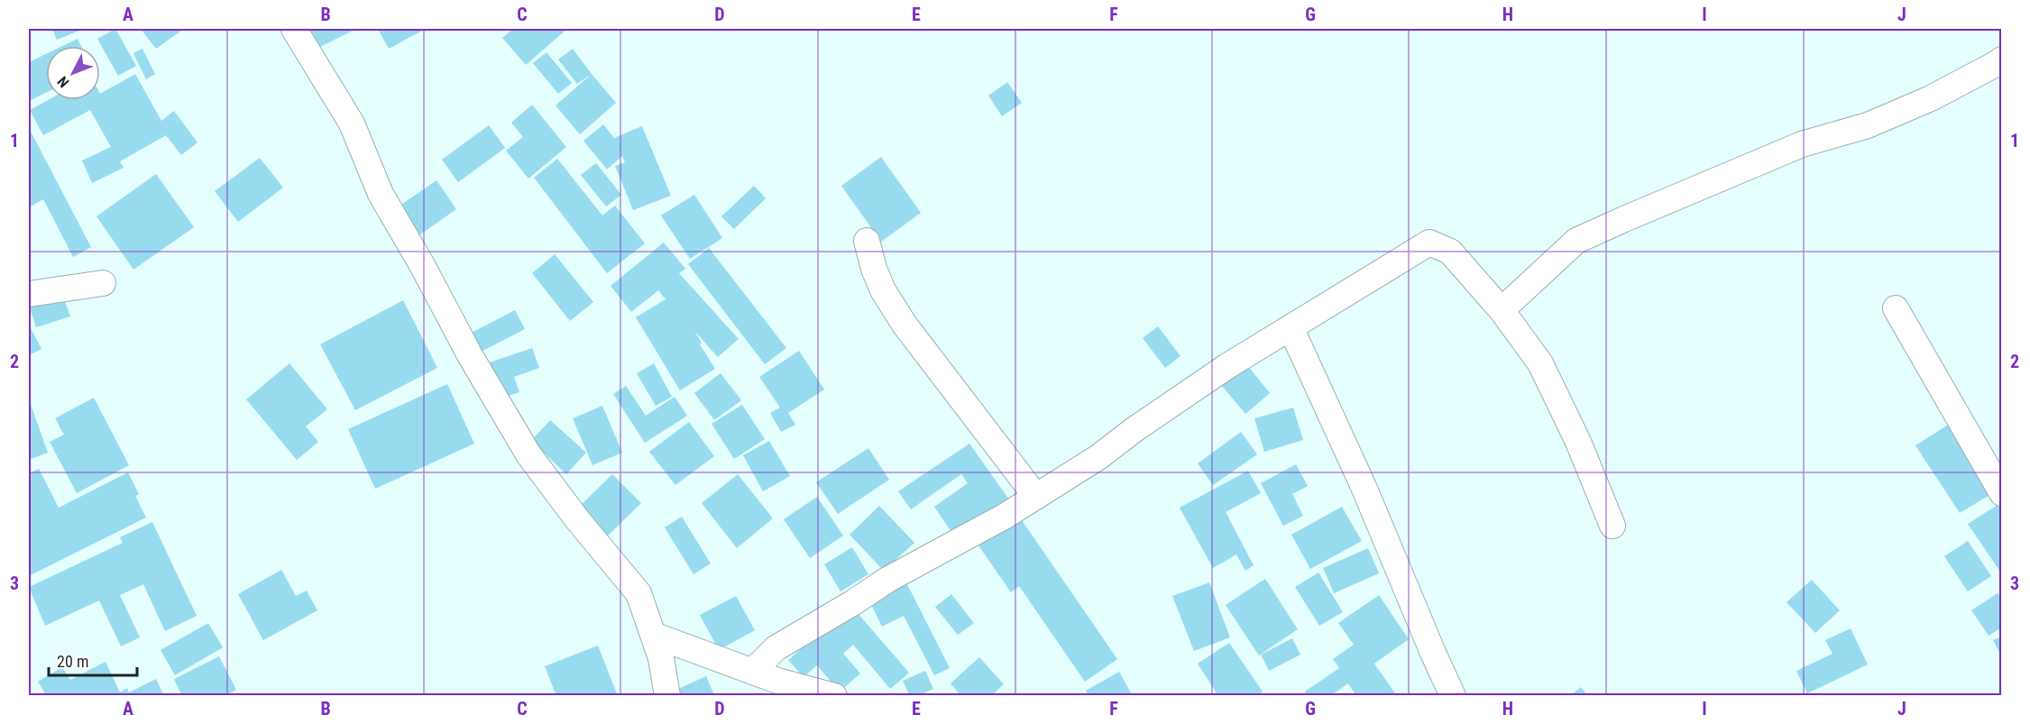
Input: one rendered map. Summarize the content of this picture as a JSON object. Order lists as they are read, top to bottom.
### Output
{
  "scale_bar": "20 m",
  "north": "bottom left",
  "grid": {
    "columns": [
      "A",
      "B",
      "C",
      "D",
      "E",
      "F",
      "G",
      "H",
      "I",
      "J"
    ],
    "rows": ["1", "2", "3"]
  }
}
